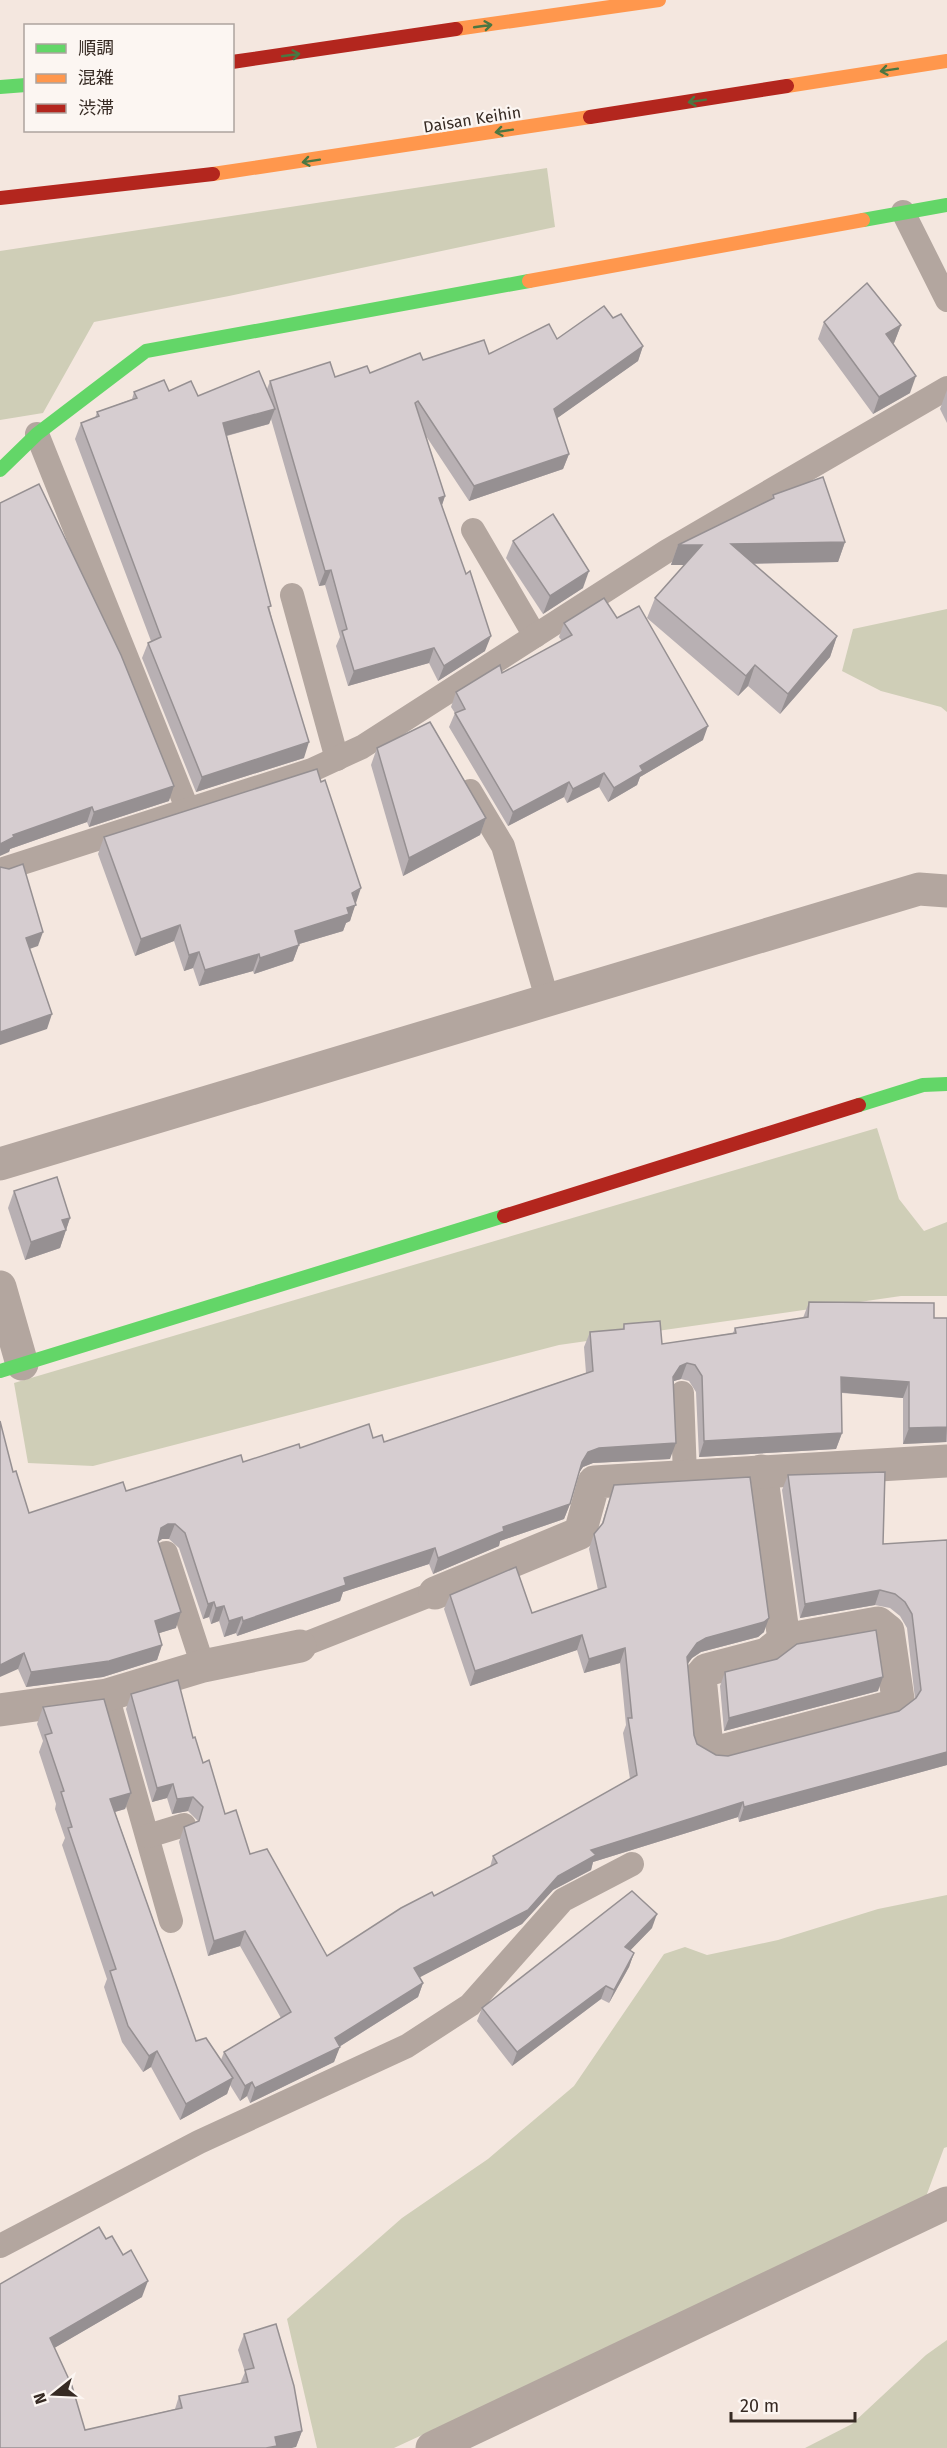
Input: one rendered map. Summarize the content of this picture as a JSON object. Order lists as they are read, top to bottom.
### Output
{
  "streets": {
    "main road": ["Daisan Keihin"]
  },
  "legend": ["順調", "混雑", "渋滞"],
  "scale_bar": "20 m",
  "north": "left"
}
